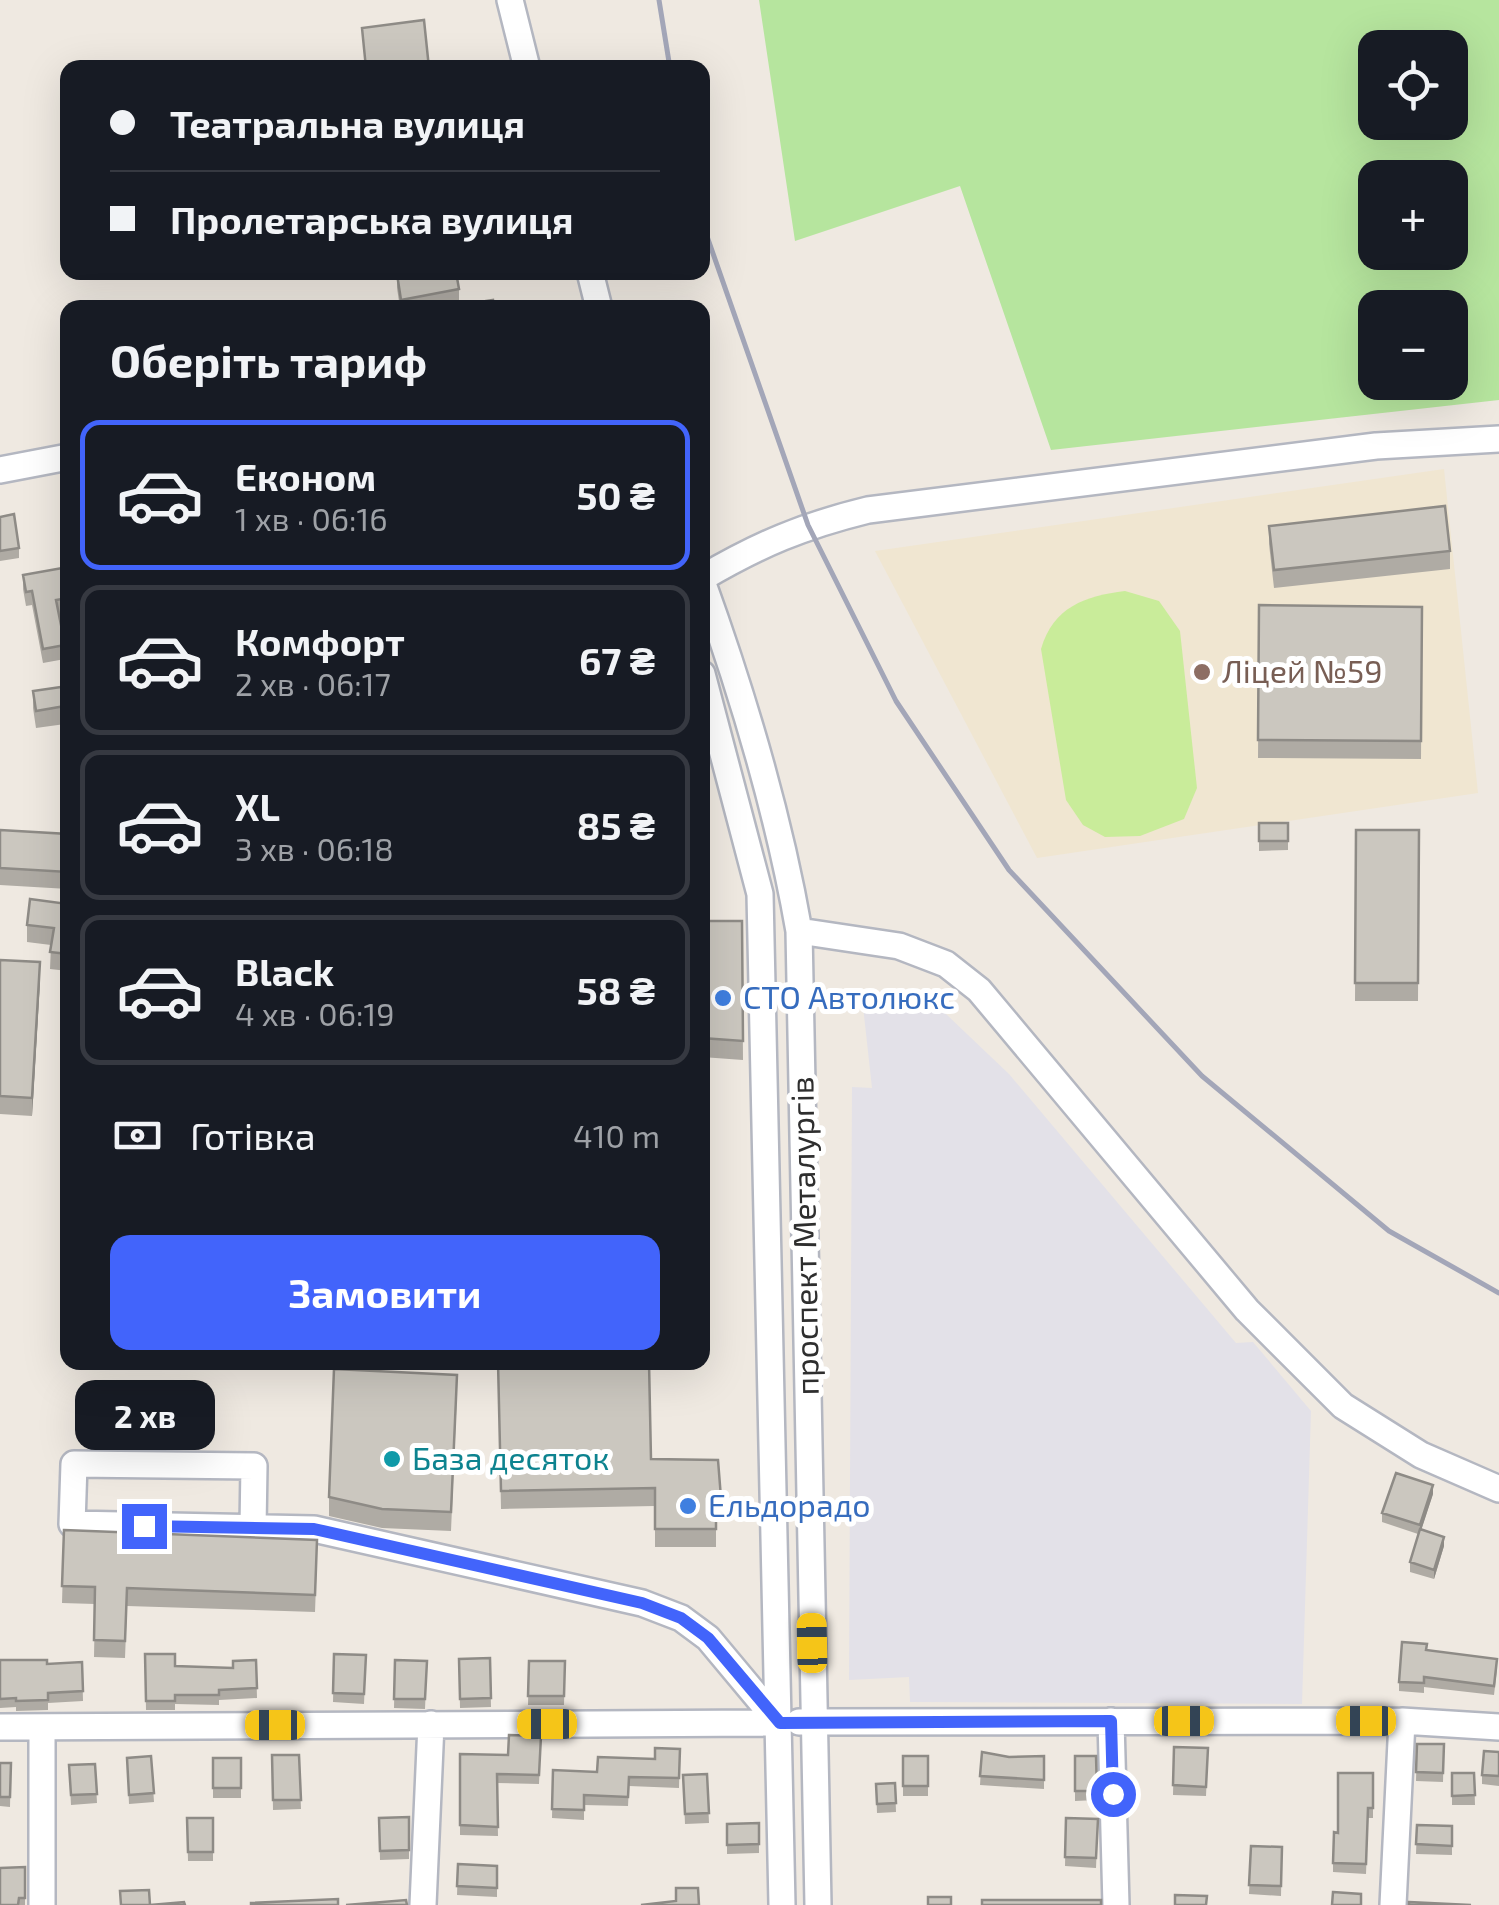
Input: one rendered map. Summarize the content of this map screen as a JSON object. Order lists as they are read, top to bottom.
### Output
{
  "streets": {
    "street": ["проспект Металургів"]
  },
  "places": [
    "Ліцей №59",
    "СТО Автолюкс",
    "База десяток",
    "Ельдорадо"
  ],
  "page": {
    "map_buttons": ["+", "−"],
    "banner": ["Театральна вулиця", "Пролетарська вулиця"],
    "heading": "Оберіть тариф",
    "list": [
      {
        "name": "Економ",
        "note": "1 хв · 06:16",
        "value": "50 ₴"
      },
      {
        "name": "Комфорт",
        "note": "2 хв · 06:17",
        "value": "67 ₴"
      },
      {
        "name": "XL",
        "note": "3 хв · 06:18",
        "value": "85 ₴"
      },
      {
        "name": "Black",
        "note": "4 хв · 06:19",
        "value": "58 ₴"
      }
    ],
    "pay": ["Готівка", "410 m"],
    "buttons": "Замовити",
    "bubble": "2 хв"
  }
}
